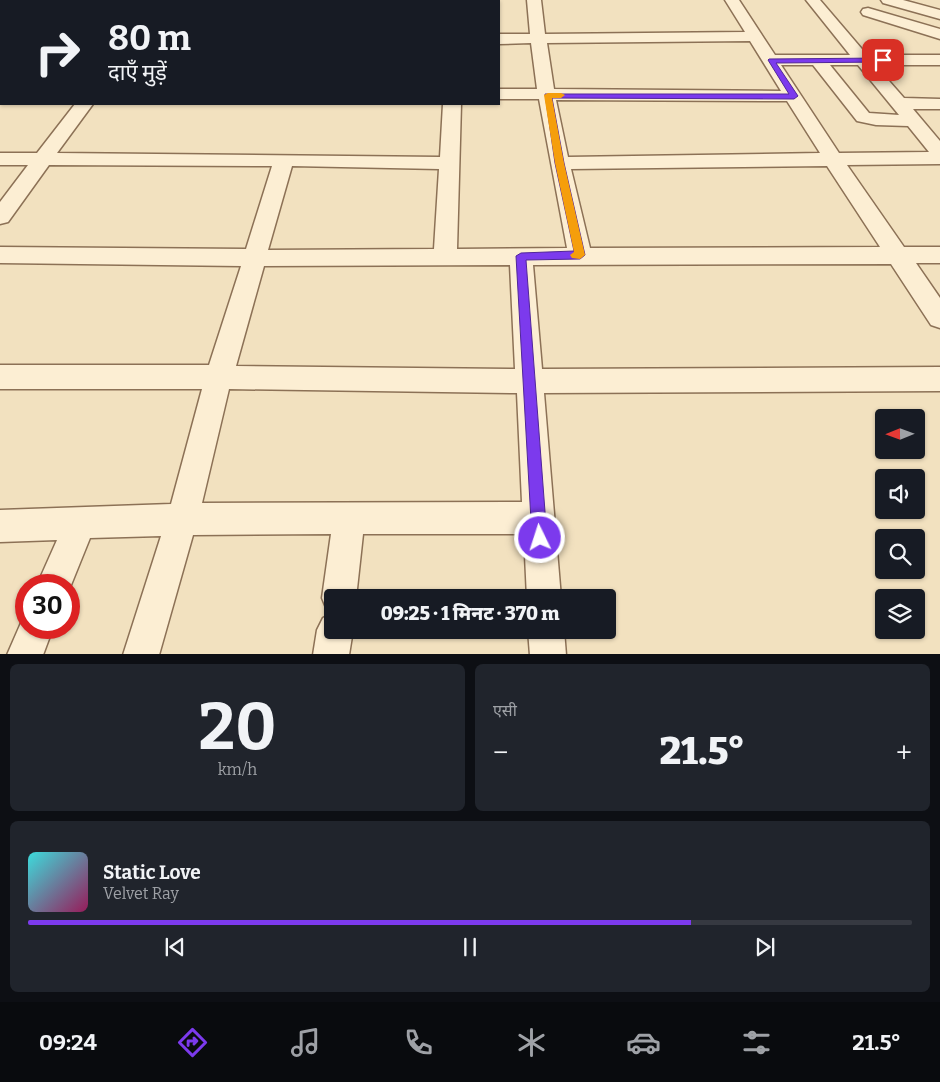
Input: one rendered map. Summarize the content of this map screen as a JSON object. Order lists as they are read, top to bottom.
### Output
{
  "north": "left",
  "page": {
    "turn": ["80 m", "दाएँ मुड़ें"],
    "limit": "30",
    "trip": "09:25 · 1 मिनट · 370 m",
    "tile": [
      ["20", "km/h"],
      "एसी"
    ],
    "heat": ["−", "21.5°", "+"],
    "song": ["Static Love", "Velvet Ray"],
    "tabs": ["09:24", "21.5°"]
  }
}
